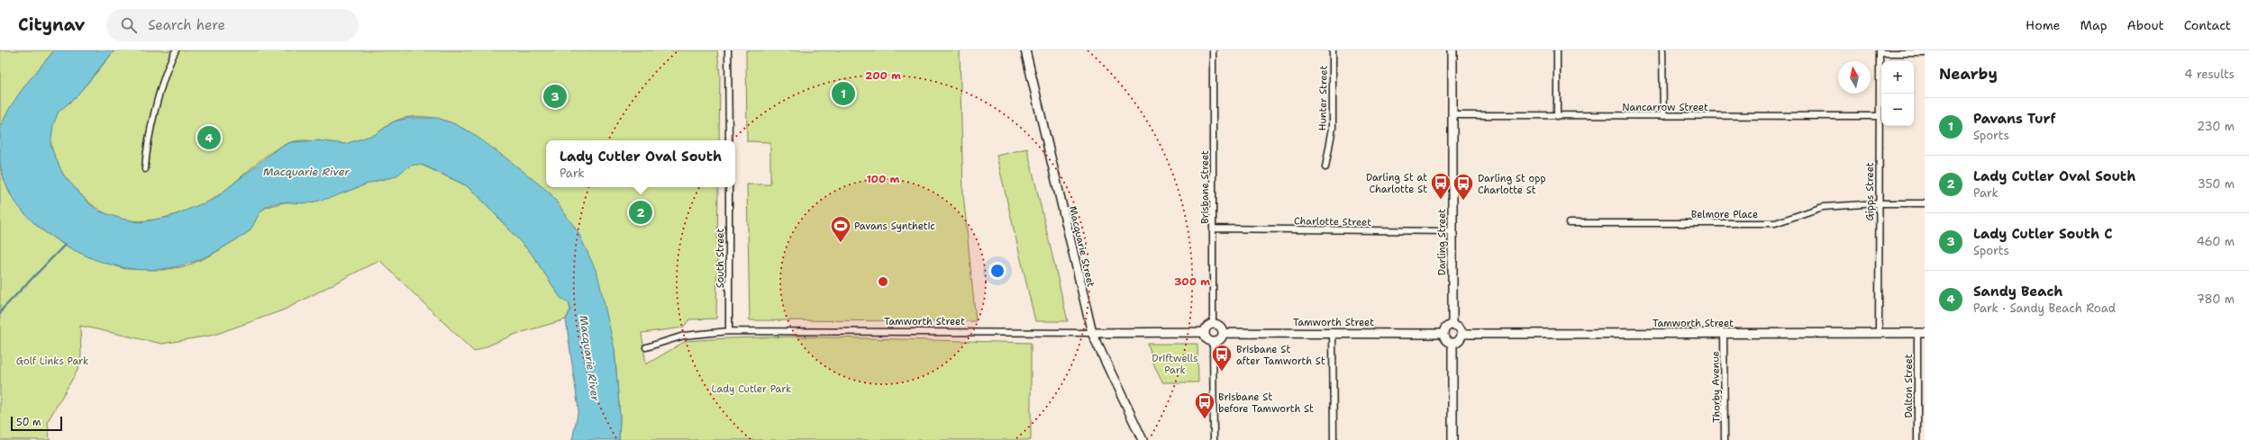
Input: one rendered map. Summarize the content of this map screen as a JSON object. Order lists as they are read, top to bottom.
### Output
{
  "streets": {
    "street": [
      "Hunter Street",
      "Nancarrow Street",
      "Brisbane Street",
      "Gipps Street",
      "Belmore Place",
      "Charlotte Street",
      "Darling Street",
      "Macquarie Street",
      "South Street",
      "Tamworth Street",
      "Dalton Street",
      "Thorby Avenue"
    ]
  },
  "crossings": [
    ["Nancarrow Street", "Gipps Street"],
    ["Nancarrow Street", "Darling Street"],
    ["Brisbane Street", "Charlotte Street"],
    ["Brisbane Street", "Tamworth Street"],
    ["Gipps Street", "Belmore Place"],
    ["Gipps Street", "Tamworth Street"],
    ["Charlotte Street", "Darling Street"],
    ["Darling Street", "Tamworth Street"],
    ["Macquarie Street", "Tamworth Street"],
    ["South Street", "Tamworth Street"],
    ["Tamworth Street", "Dalton Street"],
    ["Tamworth Street", "Thorby Avenue"]
  ],
  "water": ["Macquarie River"],
  "parks": ["Driftwells Park", "Golf Links Park", "Lady Cutler Park"],
  "places": {
    "bus stop": [
      "Darling St at Charlotte St",
      "Darling St opp Charlotte St",
      "Brisbane St after Tamworth St",
      "Brisbane St before Tamworth St"
    ],
    "sports": ["Pavans Synthetic"]
  },
  "scale_bar": "50 m",
  "north": "top",
  "page": {
    "header": "Citynav",
    "search": "Search here",
    "nav": [
      "Home",
      "Map",
      "About",
      "Contact"
    ],
    "heading": ["Nearby", "4 results"],
    "map_buttons": ["+", "−"],
    "pins": [
      "1",
      "3",
      "4",
      "2"
    ],
    "list": [
      {
        "mark": "1",
        "name": "Pavans Turf",
        "note": "Sports",
        "value": "230 m"
      },
      {
        "mark": "2",
        "name": "Lady Cutler Oval South",
        "note": "Park",
        "value": "350 m"
      },
      {
        "mark": "3",
        "name": "Lady Cutler South C",
        "note": "Sports",
        "value": "460 m"
      },
      {
        "mark": "4",
        "name": "Sandy Beach",
        "note": "Park · Sandy Beach Road",
        "value": "780 m"
      }
    ],
    "popup": ["Lady Cutler Oval South", "Park"],
    "scale": "50 m"
  },
  "rings": ["200 m", "100 m", "300 m"]
}
